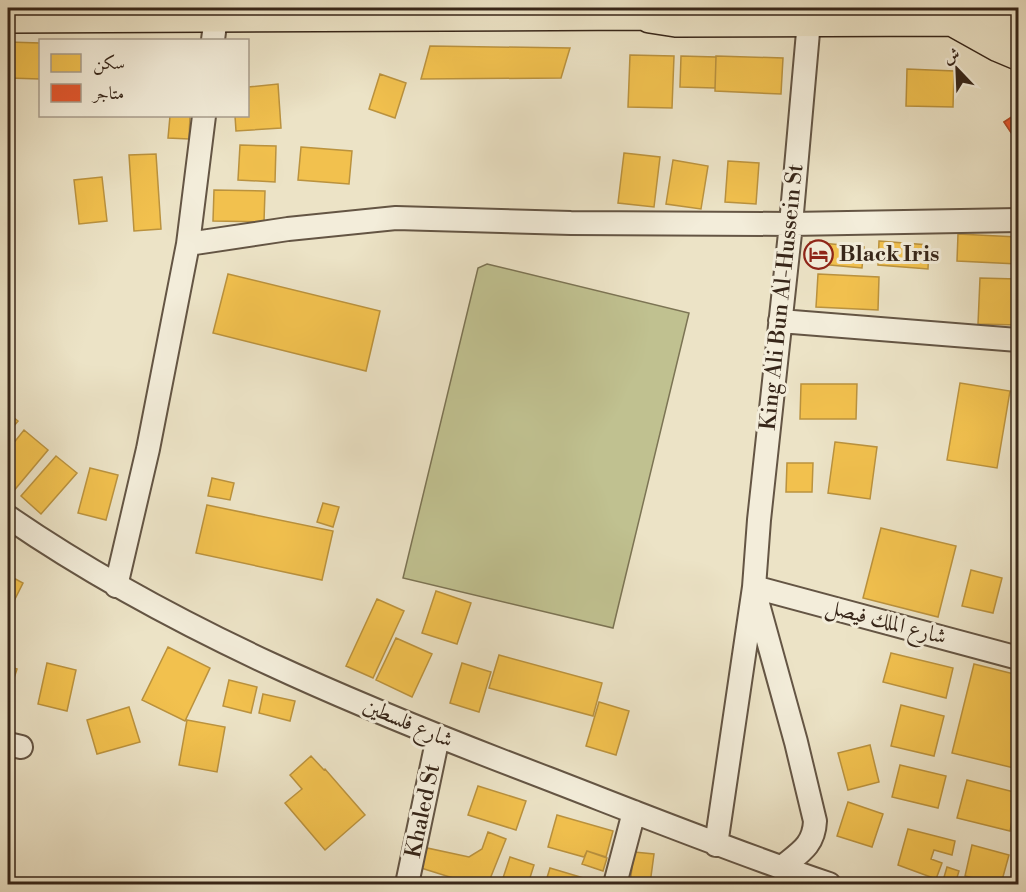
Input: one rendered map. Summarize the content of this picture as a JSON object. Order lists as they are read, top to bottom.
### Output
{
  "streets": {
    "street": [
      "King Ali Bun Al-Hussein St",
      "شارع الملك فيصل",
      "شارع فلسطين",
      "Khaled St"
    ]
  },
  "crossings": [
    ["King Ali Bun Al-Hussein St", "شارع الملك فيصل"],
    ["King Ali Bun Al-Hussein St", "شارع فلسطين"],
    ["شارع فلسطين", "Khaled St"]
  ],
  "places": {
    "hotel": ["Black Iris"]
  },
  "legend": ["سكن", "متاجر"],
  "north": "top left"
}
